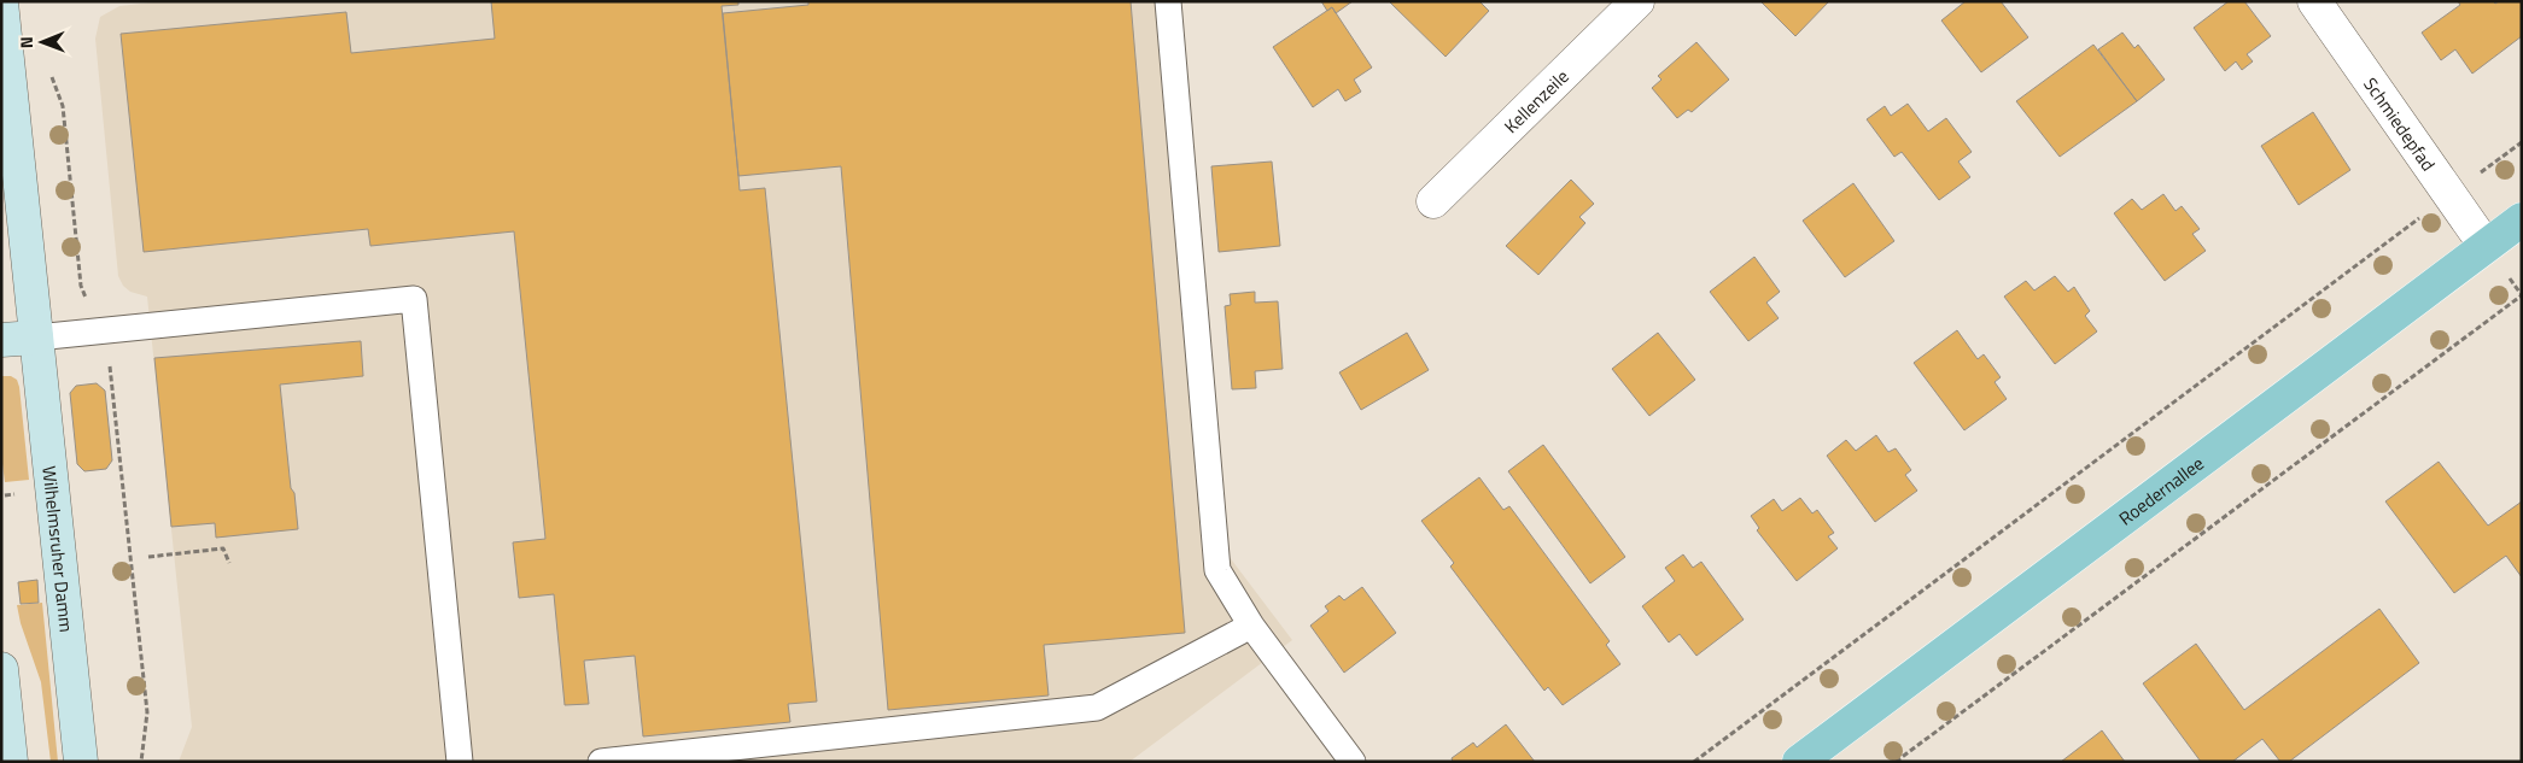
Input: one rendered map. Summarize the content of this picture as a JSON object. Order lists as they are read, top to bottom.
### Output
{
  "streets": {
    "main road": ["Roedernallee", "Wilhelmsruher Damm"],
    "street": ["Kellenzeile", "Schmiedepfad"]
  },
  "crossings": [
    ["Schmiedepfad", "Roedernallee"]
  ],
  "north": "left"
}
